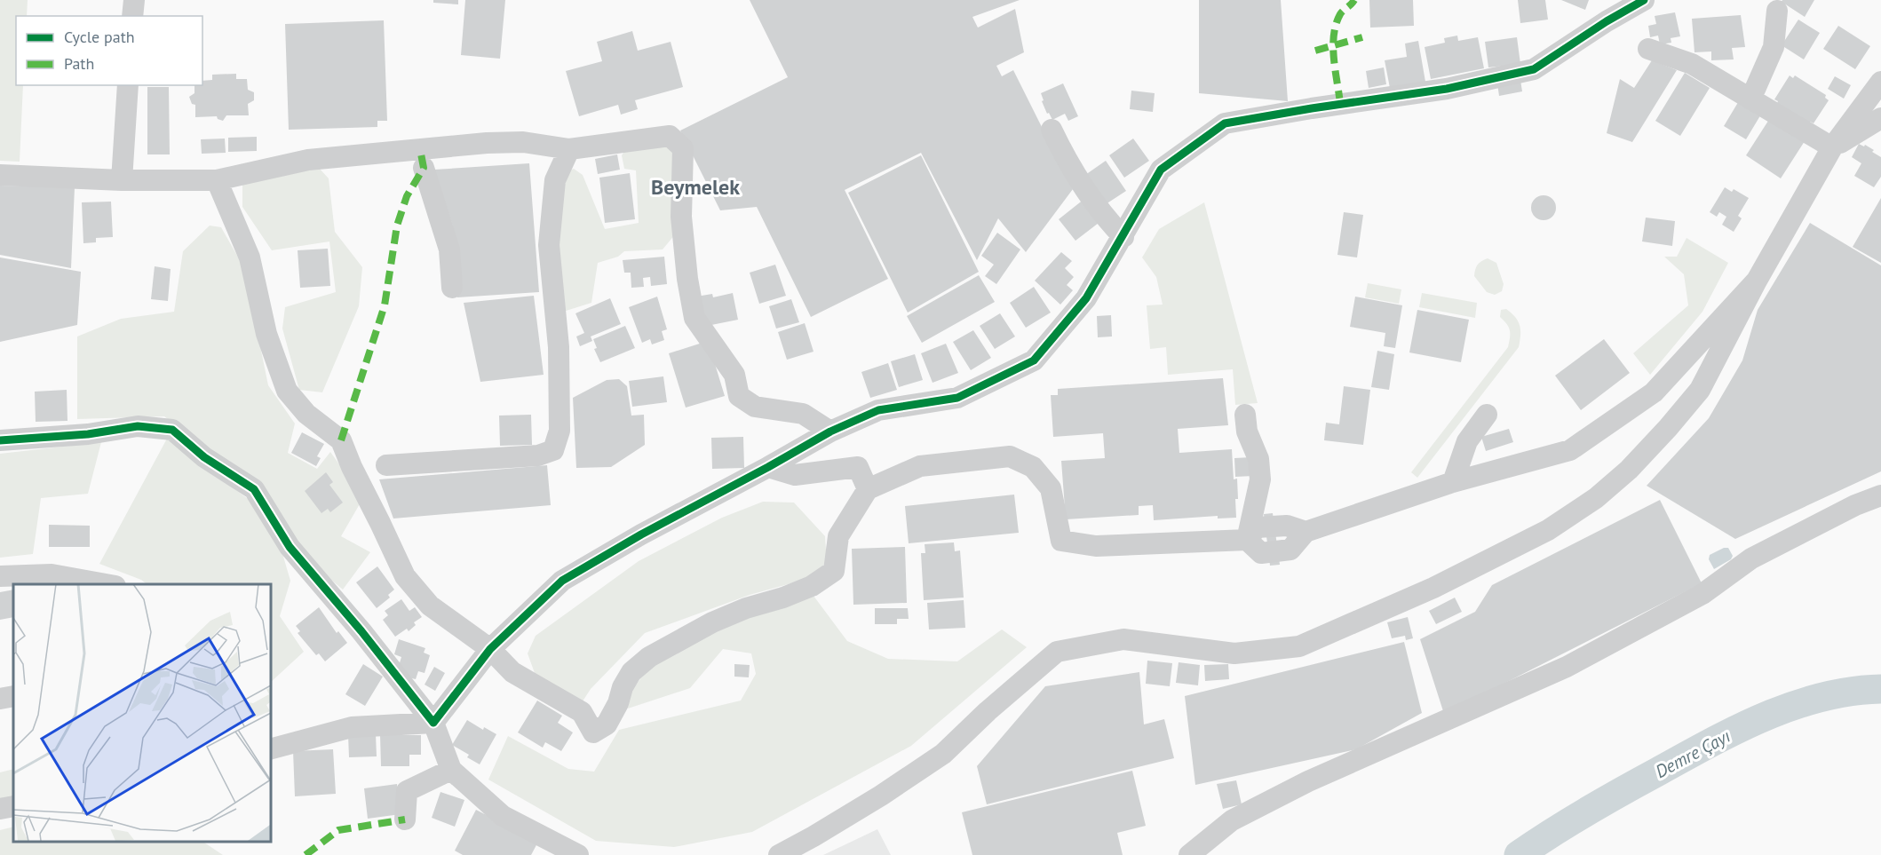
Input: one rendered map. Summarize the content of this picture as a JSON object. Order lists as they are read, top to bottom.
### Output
{
  "districts": ["Beymelek"],
  "water": ["Demre Çayı"],
  "legend": ["Cycle path", "Path"]
}
